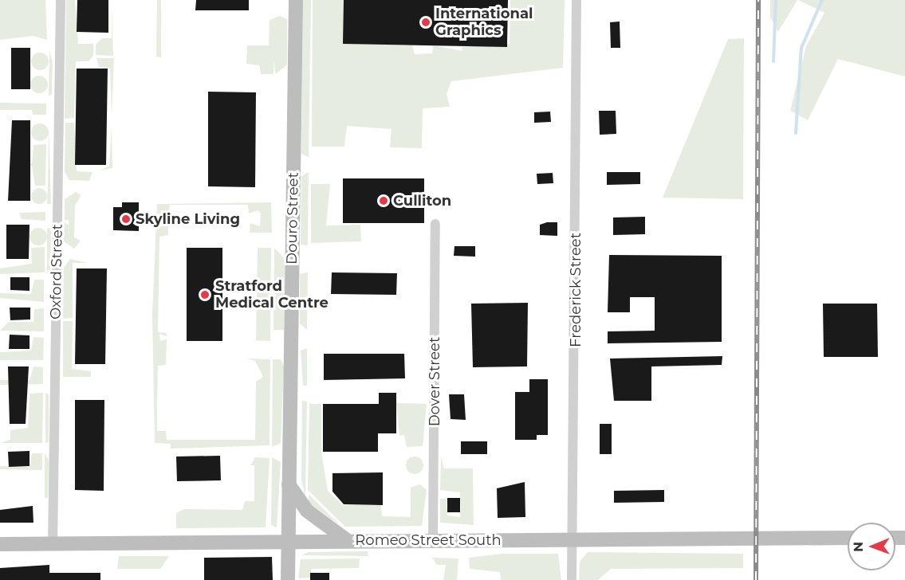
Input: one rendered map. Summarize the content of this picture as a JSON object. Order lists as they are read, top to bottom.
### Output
{
  "streets": {
    "main road": ["Douro Street", "Romeo Street South"],
    "street": ["Oxford Street", "Frederick Street", "Dover Street"]
  },
  "crossings": [
    ["Douro Street", "Romeo Street South"],
    ["Oxford Street", "Romeo Street South"],
    ["Frederick Street", "Romeo Street South"],
    ["Dover Street", "Romeo Street South"]
  ],
  "places": [
    "International Graphics",
    "Culliton",
    "Skyline Living",
    "Stratford Medical Centre"
  ],
  "north": "left"
}
